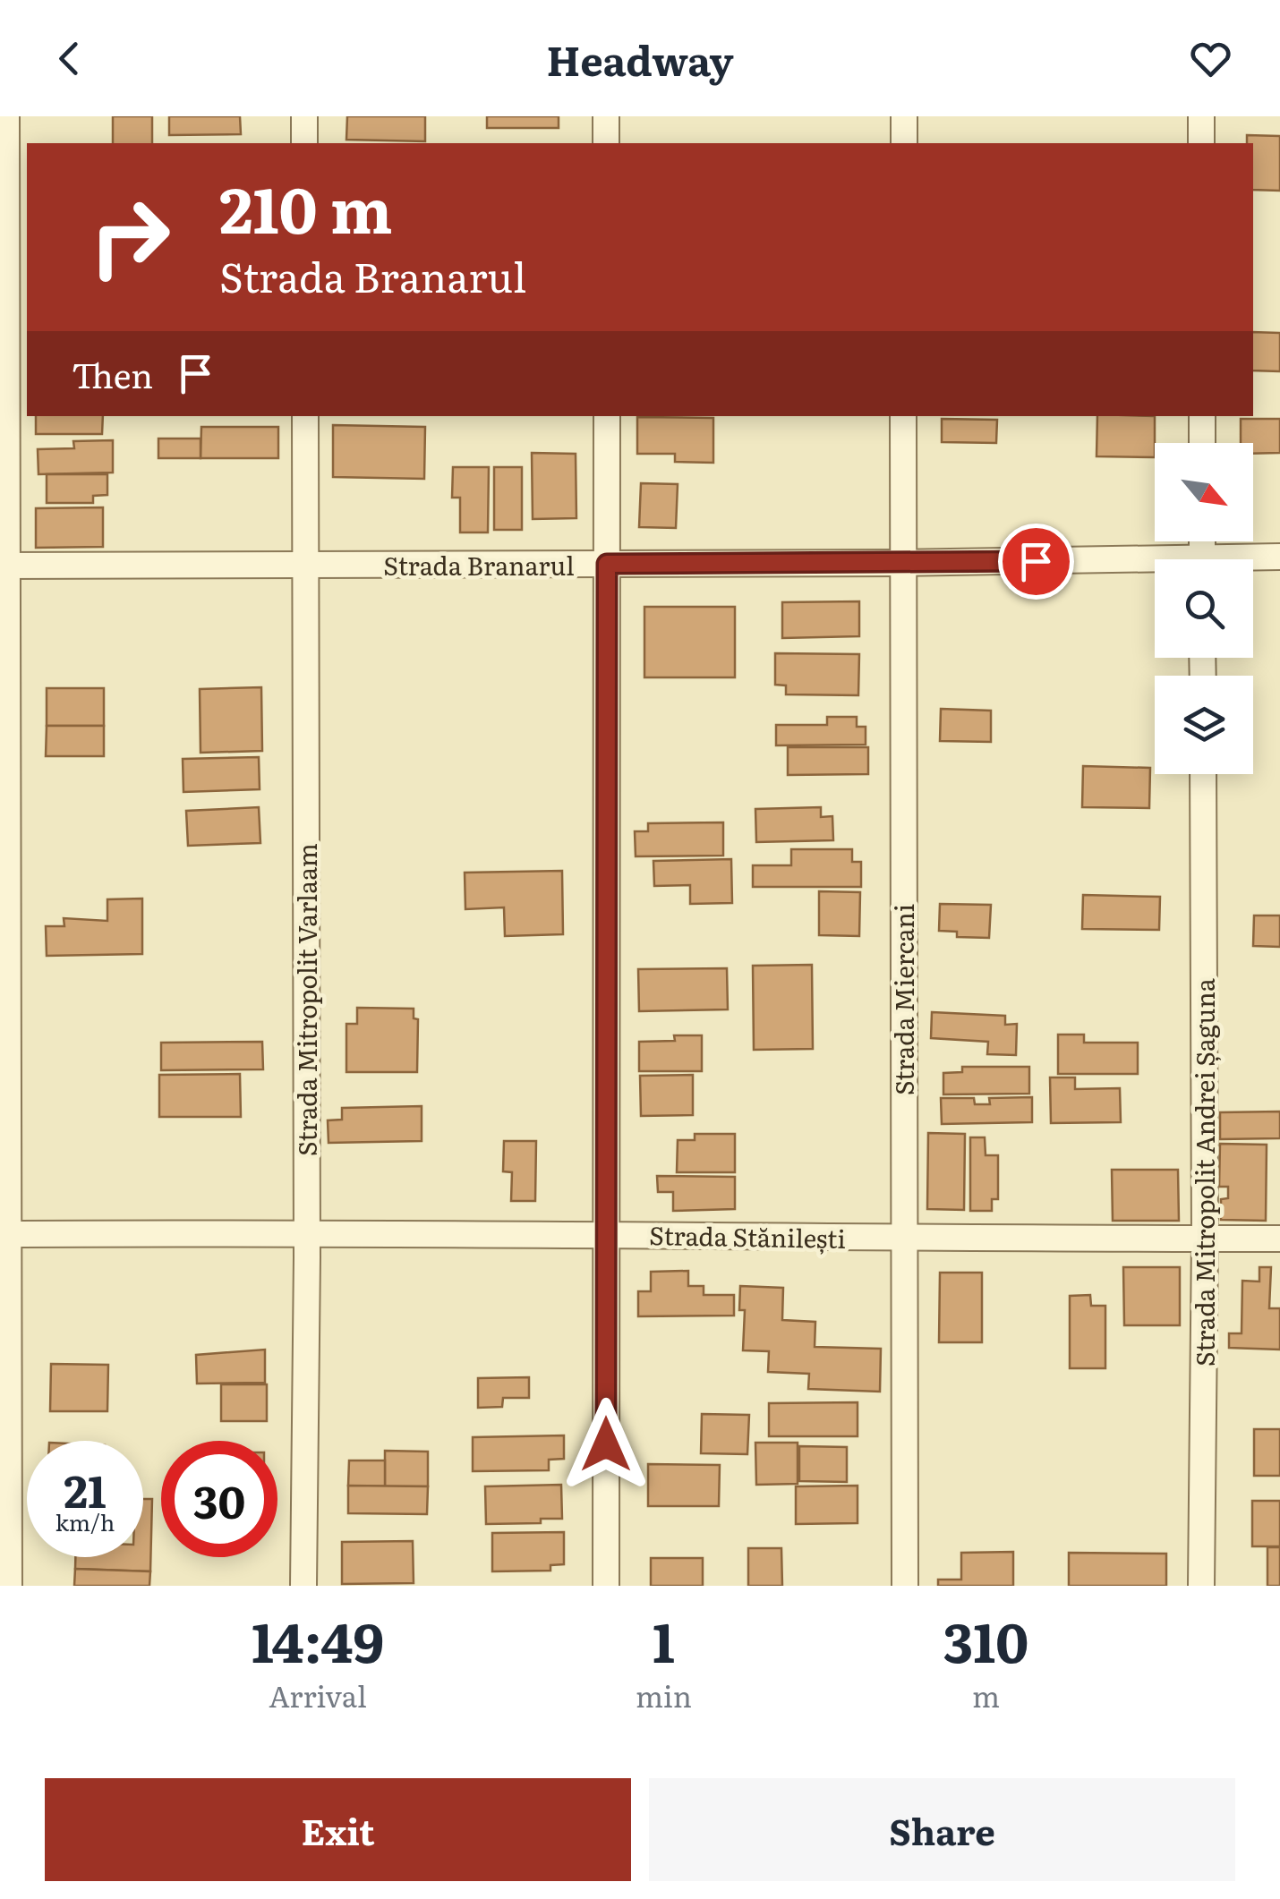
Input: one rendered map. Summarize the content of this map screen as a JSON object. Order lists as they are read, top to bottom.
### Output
{
  "streets": {
    "street": [
      "Strada Branarul",
      "Strada Mitropolit Varlaam",
      "Strada Miercani",
      "Strada Mitropolit Andrei Șaguna",
      "Strada Stănilești"
    ]
  },
  "crossings": [
    ["Strada Branarul", "Strada Mitropolit Varlaam"],
    ["Strada Branarul", "Strada Miercani"],
    ["Strada Mitropolit Varlaam", "Strada Stănilești"],
    ["Strada Miercani", "Strada Stănilești"],
    ["Strada Mitropolit Andrei Șaguna", "Strada Stănilești"]
  ],
  "north": "bottom right",
  "page": {
    "header": "Headway",
    "turn": ["210 m", "Strada Branarul"],
    "then": "Then",
    "speed": "21 km/h",
    "limit": "30",
    "eta": [
      "14:49",
      "Arrival",
      "1",
      "min",
      "310",
      "m"
    ],
    "buttons": ["Exit", "Share"]
  }
}
